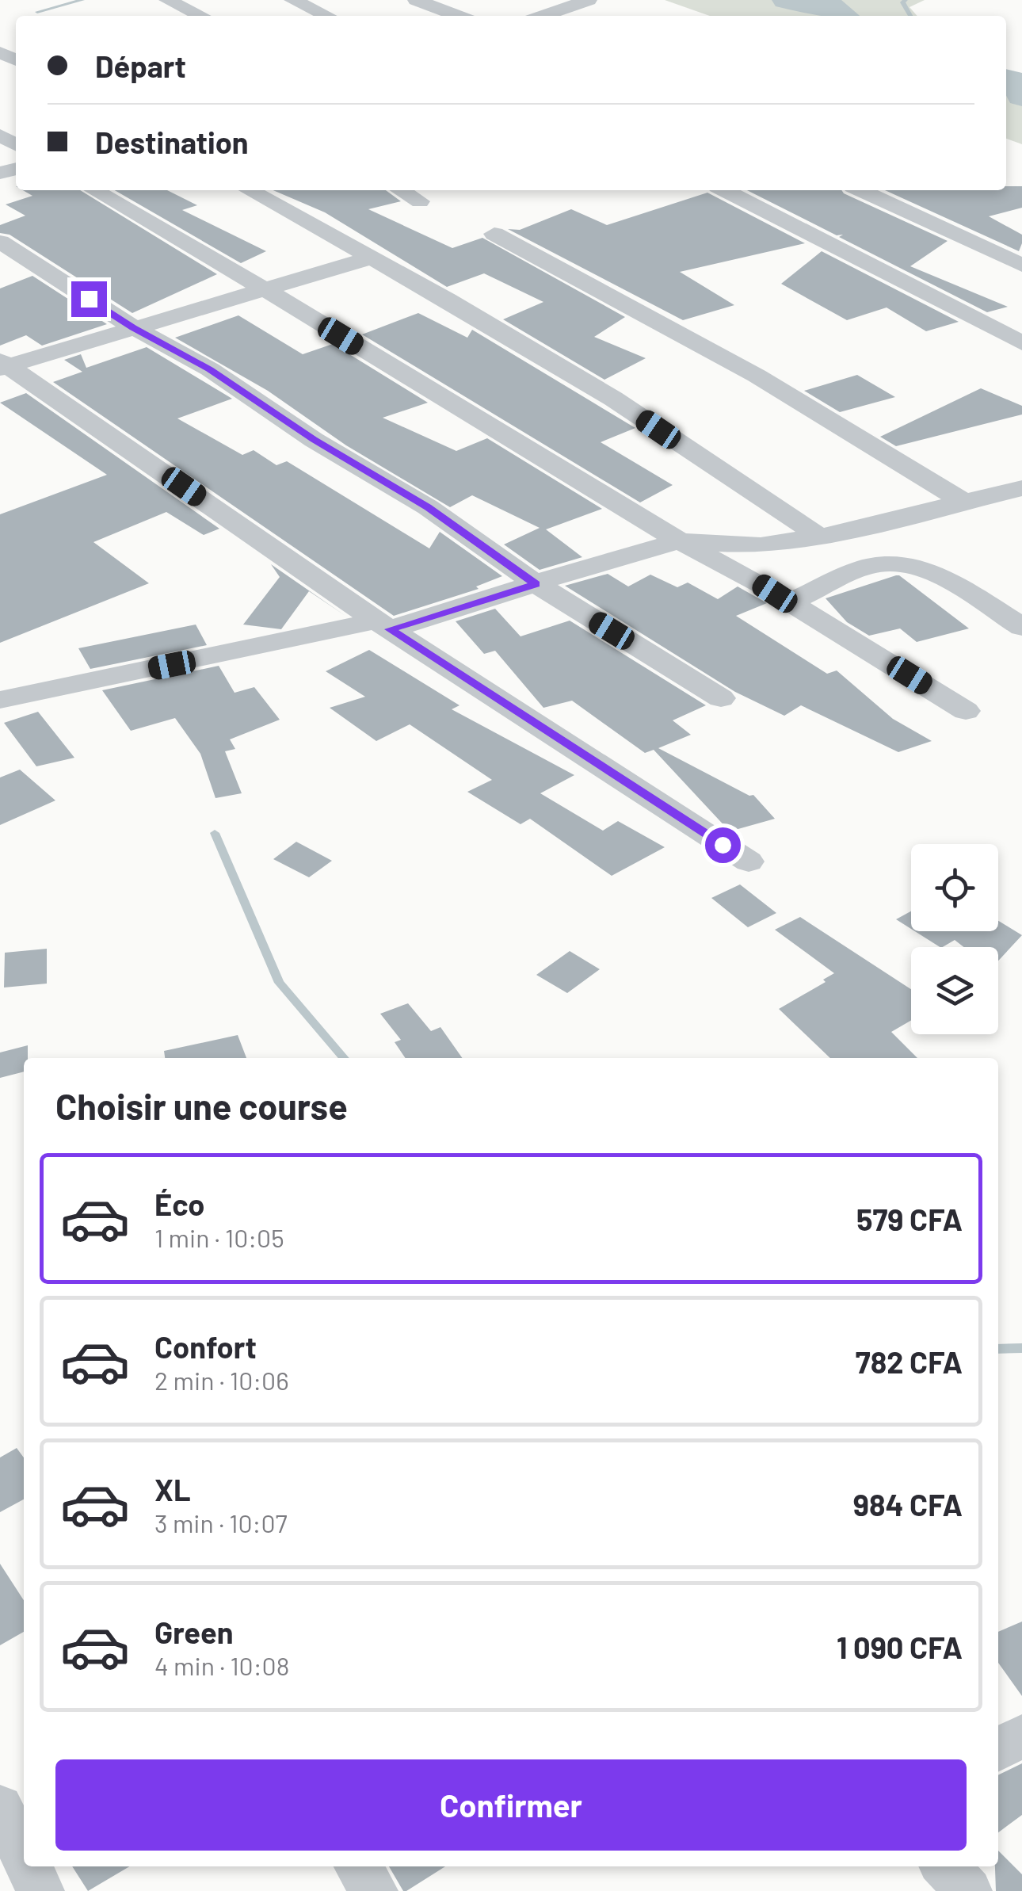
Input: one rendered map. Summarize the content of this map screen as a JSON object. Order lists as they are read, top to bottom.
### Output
{
  "page": {
    "banner": ["Départ", "Destination"],
    "heading": "Choisir une course",
    "list": [
      {
        "name": "Éco",
        "note": "1 min · 10:05",
        "value": "579 CFA"
      },
      {
        "name": "Confort",
        "note": "2 min · 10:06",
        "value": "782 CFA"
      },
      {
        "name": "XL",
        "note": "3 min · 10:07",
        "value": "984 CFA"
      },
      {
        "name": "Green",
        "note": "4 min · 10:08",
        "value": "1 090 CFA"
      }
    ],
    "buttons": "Confirmer"
  }
}
